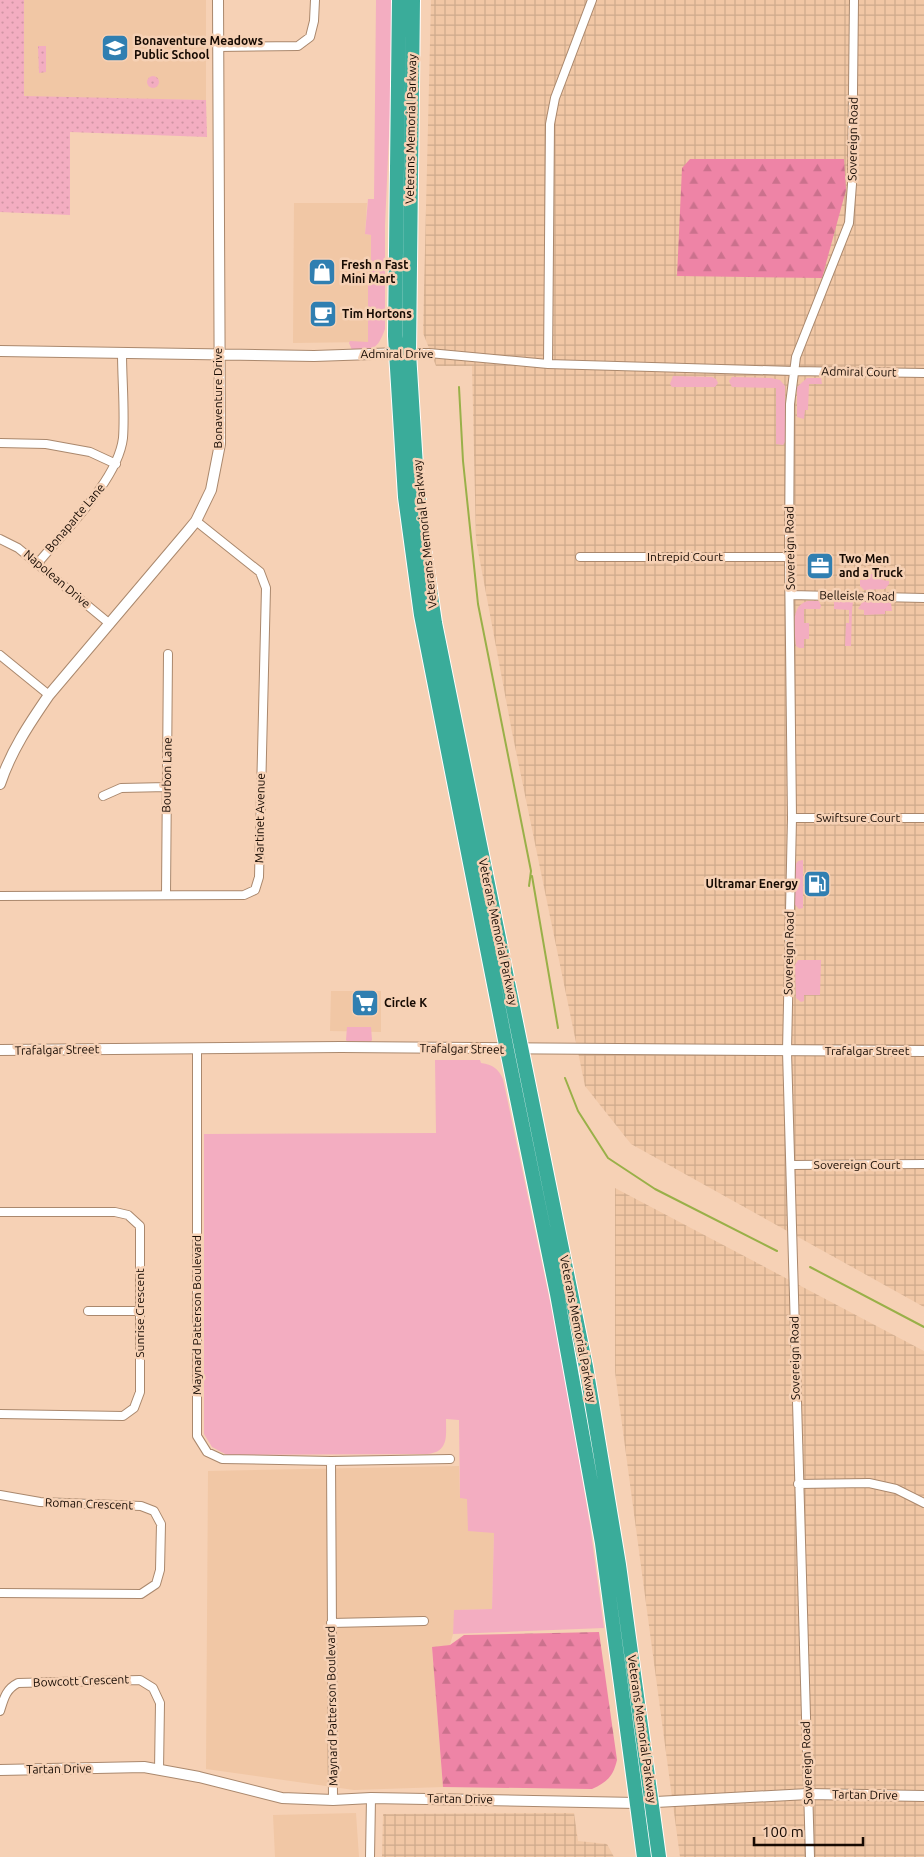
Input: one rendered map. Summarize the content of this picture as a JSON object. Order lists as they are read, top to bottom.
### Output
{
  "streets": {
    "highway": ["Veterans Memorial Parkway"],
    "street": [
      "Sovereign Road",
      "Admiral Drive",
      "Admiral Court",
      "Bonaventure Drive",
      "Bonaparte Lane",
      "Intrepid Court",
      "Napolean Drive",
      "Belleisle Road",
      "Bourbon Lane",
      "Martinet Avenue",
      "Swiftsure Court",
      "Trafalgar Street",
      "Sovereign Court",
      "Sunrise Crescent",
      "Maynard Patterson Boulevard",
      "Roman Crescent",
      "Bowcott Crescent",
      "Tartan Drive"
    ]
  },
  "crossings": [
    ["Veterans Memorial Parkway", "Admiral Drive"],
    ["Veterans Memorial Parkway", "Trafalgar Street"],
    ["Veterans Memorial Parkway", "Tartan Drive"],
    ["Sovereign Road", "Admiral Drive"],
    ["Sovereign Road", "Admiral Court"],
    ["Sovereign Road", "Intrepid Court"],
    ["Sovereign Road", "Belleisle Road"],
    ["Sovereign Road", "Swiftsure Court"],
    ["Sovereign Road", "Trafalgar Street"],
    ["Sovereign Road", "Sovereign Court"],
    ["Sovereign Road", "Tartan Drive"],
    ["Admiral Drive", "Admiral Court"],
    ["Admiral Drive", "Bonaventure Drive"],
    ["Admiral Drive", "Bonaparte Lane"],
    ["Bonaventure Drive", "Napolean Drive"],
    ["Bonaventure Drive", "Martinet Avenue"],
    ["Bonaparte Lane", "Napolean Drive"],
    ["Bourbon Lane", "Martinet Avenue"],
    ["Trafalgar Street", "Maynard Patterson Boulevard"],
    ["Maynard Patterson Boulevard", "Tartan Drive"],
    ["Bowcott Crescent", "Tartan Drive"]
  ],
  "places": {
    "school or university": ["Bonaventure Meadows Public School"],
    "shop": ["Fresh n Fast Mini Mart"],
    "cafe": ["Tim Hortons"],
    "office": ["Two Men and a Truck"],
    "fuel station": ["Ultramar Energy"],
    "supermarket": ["Circle K"]
  },
  "scale_bar": "100 m"
}
